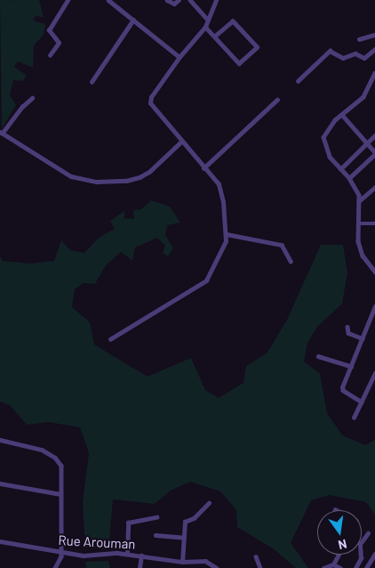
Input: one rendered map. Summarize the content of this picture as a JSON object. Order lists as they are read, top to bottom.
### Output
{
  "streets": {
    "street": ["Rue Arouman"]
  },
  "north": "bottom"
}
